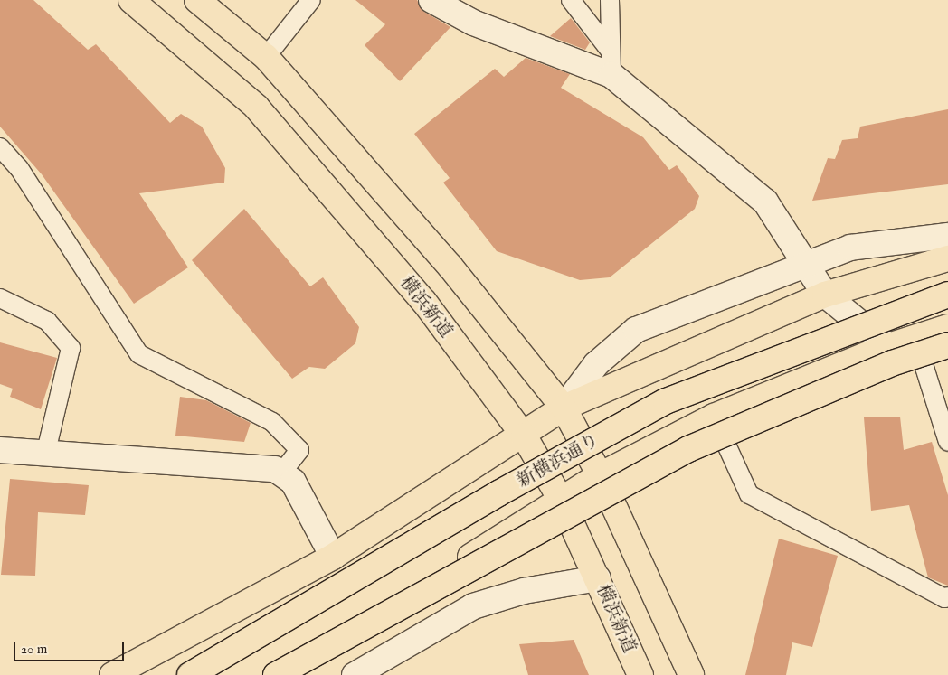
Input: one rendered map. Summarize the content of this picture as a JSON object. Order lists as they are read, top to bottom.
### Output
{
  "streets": {
    "main road": ["横浜新道", "新横浜通り"]
  },
  "scale_bar": "20 m"
}
